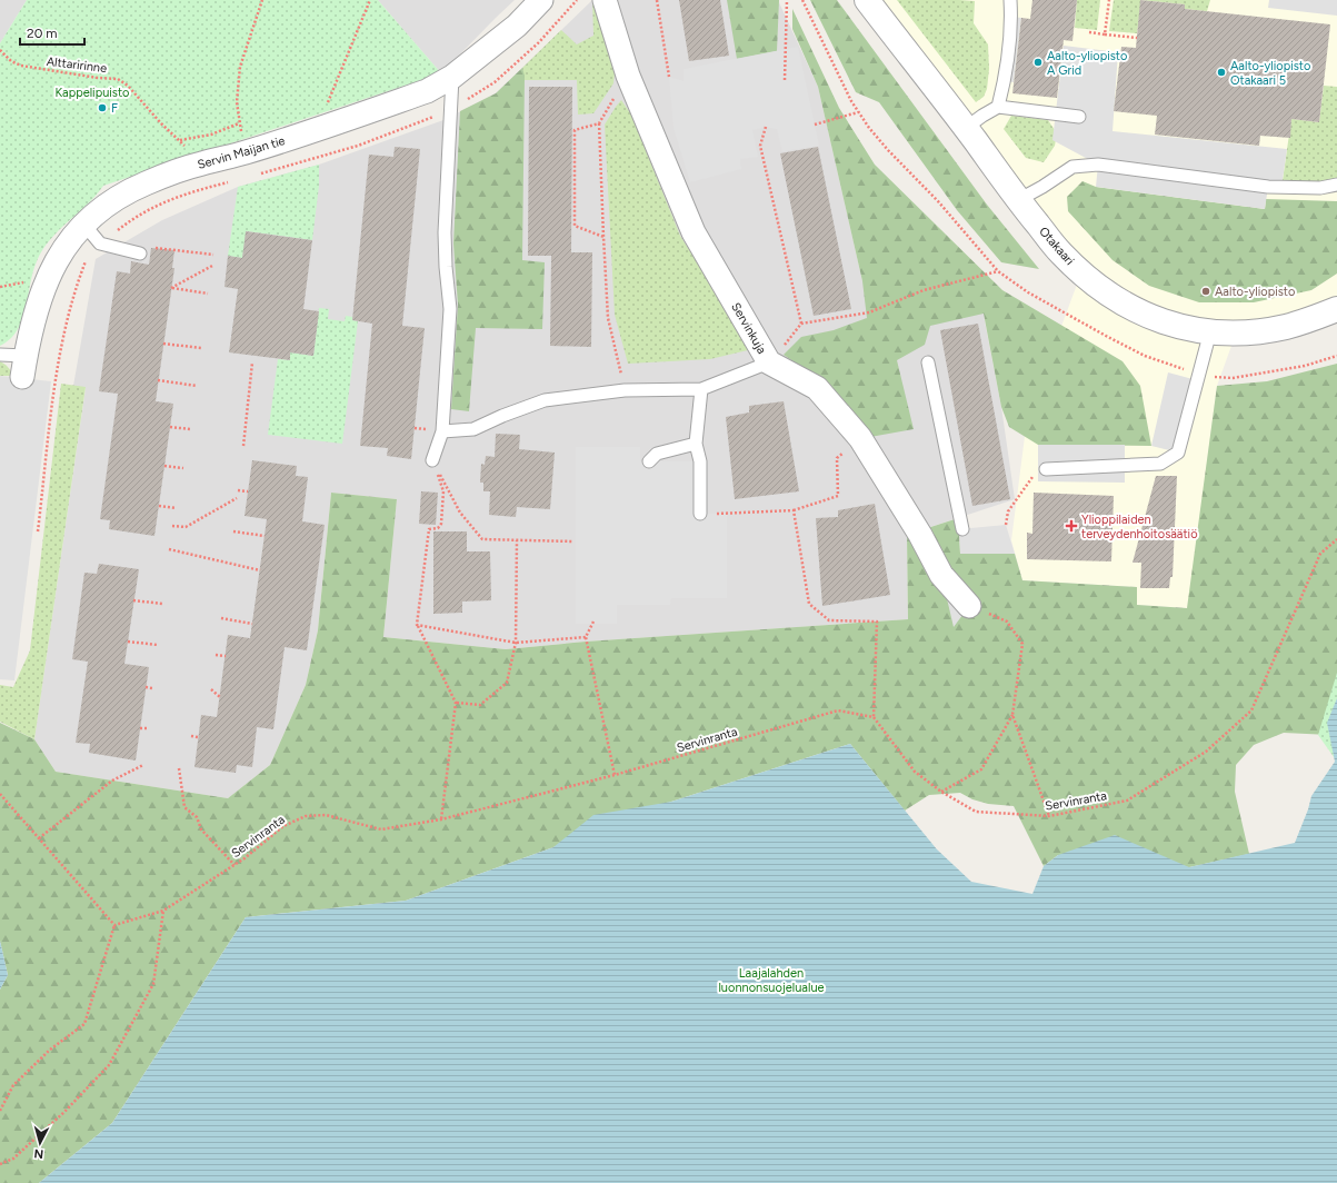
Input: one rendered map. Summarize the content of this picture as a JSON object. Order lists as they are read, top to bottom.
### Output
{
  "streets": {
    "street": ["Servin Maijan tie", "Otakaari", "Servinkuja"],
    "path": ["Alttaririnne", "Servinranta"]
  },
  "crossings": [
    ["Alttaririnne", "Servin Maijan tie"]
  ],
  "parks": ["Kappelipuisto", "Laajalahden luonnonsuojelualue"],
  "places": {
    "other": [
      "Aalto-yliopisto A Grid",
      "Aalto-yliopisto Otakaari 5",
      "F",
      "Aalto-yliopisto"
    ],
    "health": ["Ylioppilaiden terveydenhoitosäätiö"]
  },
  "scale_bar": "20 m",
  "north": "bottom"
}
